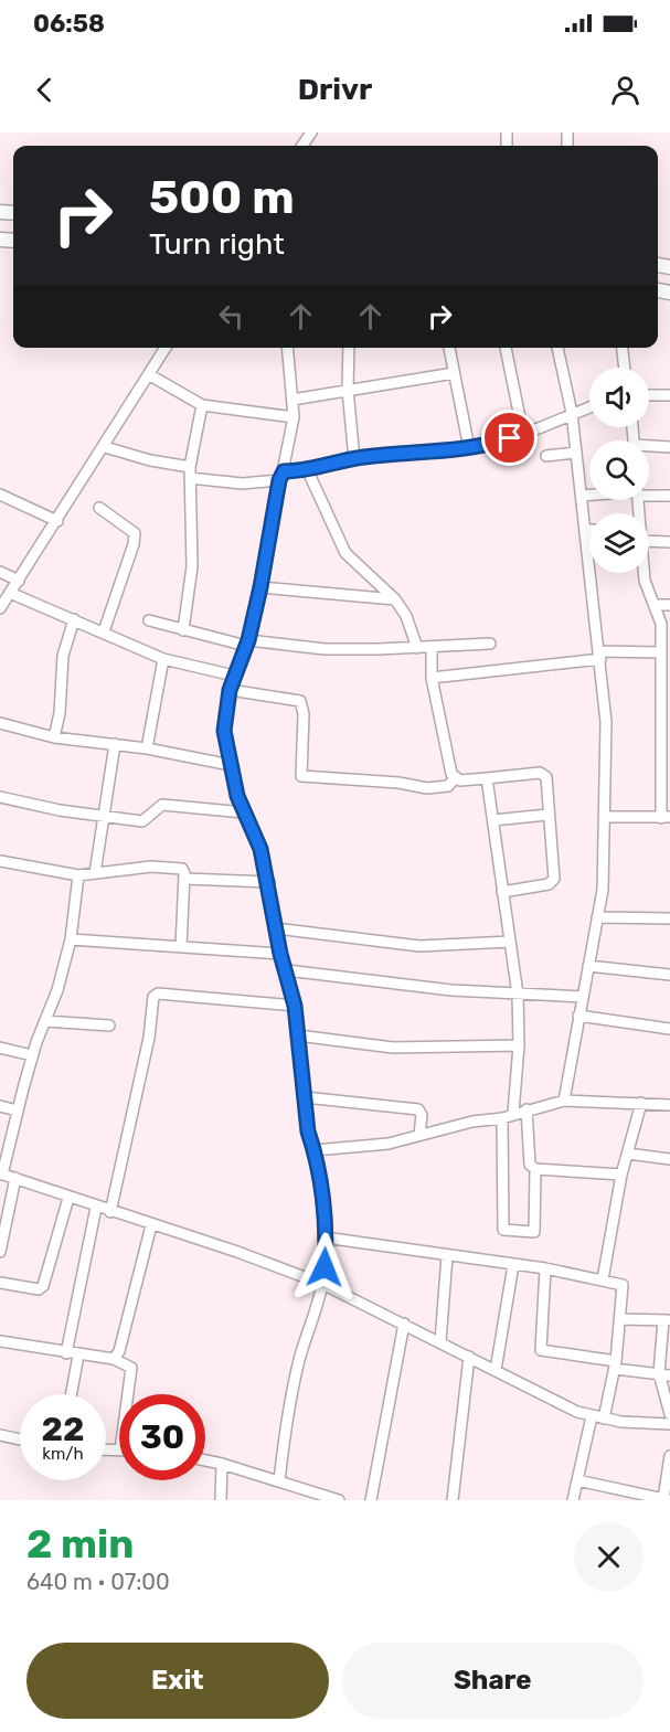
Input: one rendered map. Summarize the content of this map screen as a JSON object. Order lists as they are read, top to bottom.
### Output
{
  "page": {
    "status": "06:58",
    "header": "Drivr",
    "turn": ["500 m", "Turn right"],
    "speed": "22 km/h",
    "limit": "30",
    "heading": ["2 min", "640 m · 07:00"],
    "buttons": ["Exit", "Share"]
  }
}
